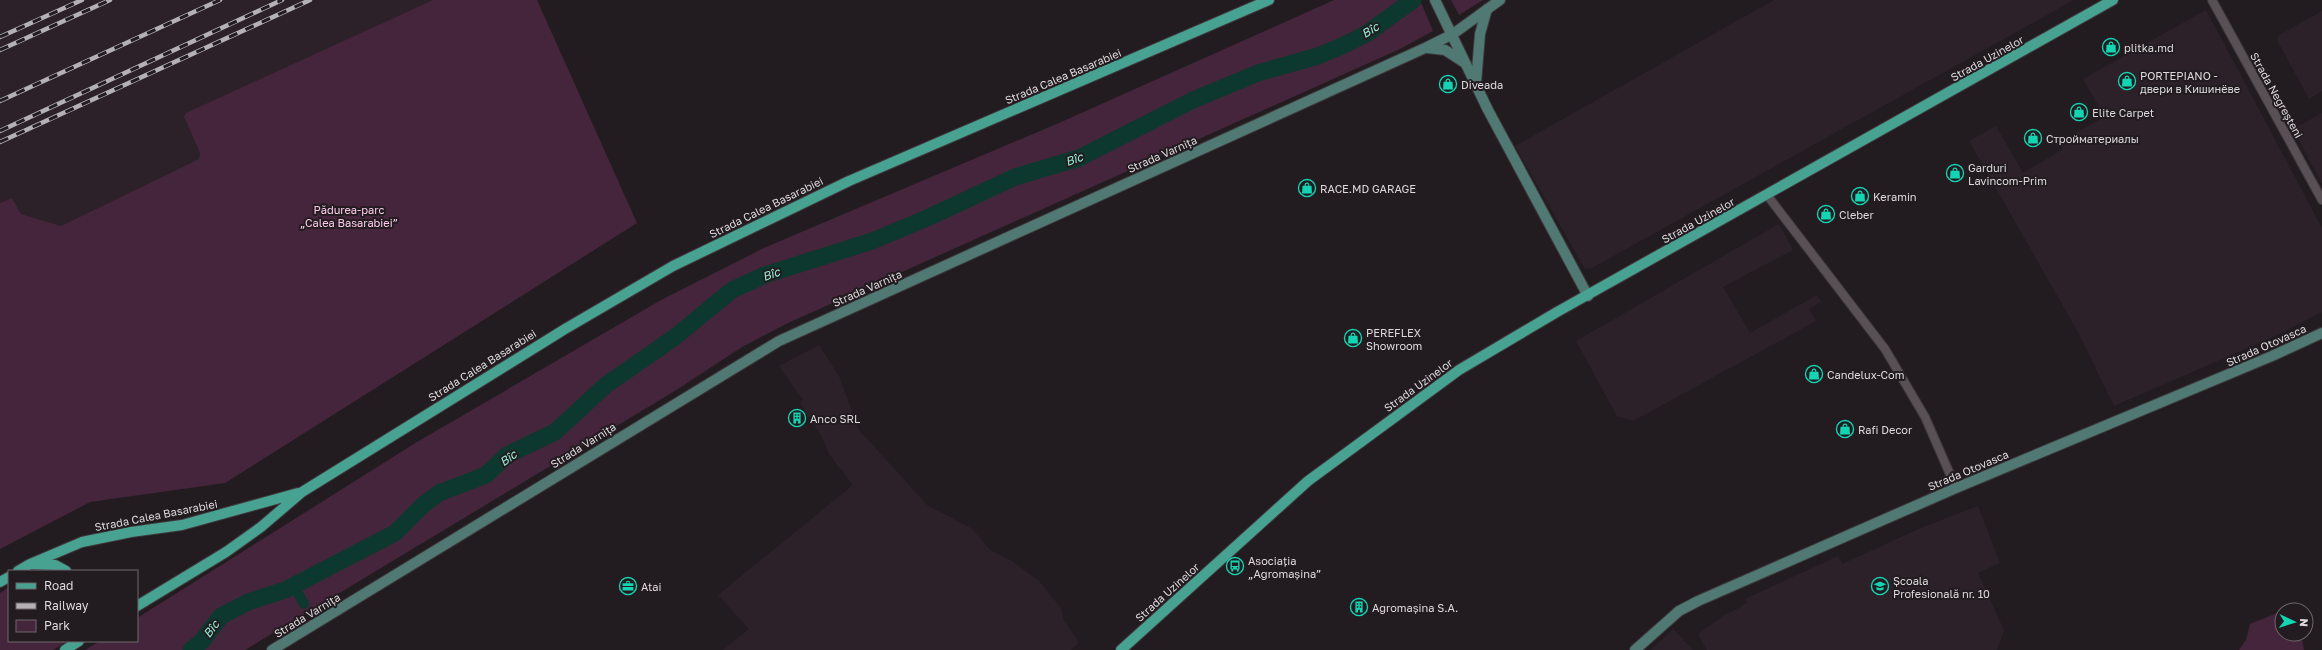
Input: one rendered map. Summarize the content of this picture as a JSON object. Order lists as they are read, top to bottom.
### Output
{
  "streets": {
    "main road": ["Strada Uzinelor", "Strada Calea Basarabiei"],
    "street": ["Strada Negreșteni", "Strada Varnița", "Strada Otovasca"]
  },
  "water": ["Bîc"],
  "parks": ["Pădurea-parc „Calea Basarabiei”"],
  "places": {
    "shop": [
      "plitka.md",
      "PORTEPIANO - двери в Кишинёве",
      "Diveada",
      "Elite Carpet",
      "Стройматериалы",
      "Garduri Lavincom-Prim",
      "RACE.MD GARAGE",
      "Keramin",
      "Cleber",
      "PEREFLEX Showroom",
      "Candelux-Com",
      "Rafi Decor"
    ],
    "building": ["Anco SRL", "Agromașina S.A."],
    "bus stop": ["Asociația „Agromașina”"],
    "office": ["Atai"],
    "school or university": ["Școala Profesională nr. 10"]
  },
  "legend": ["Road", "Railway", "Park"],
  "north": "right"
}
